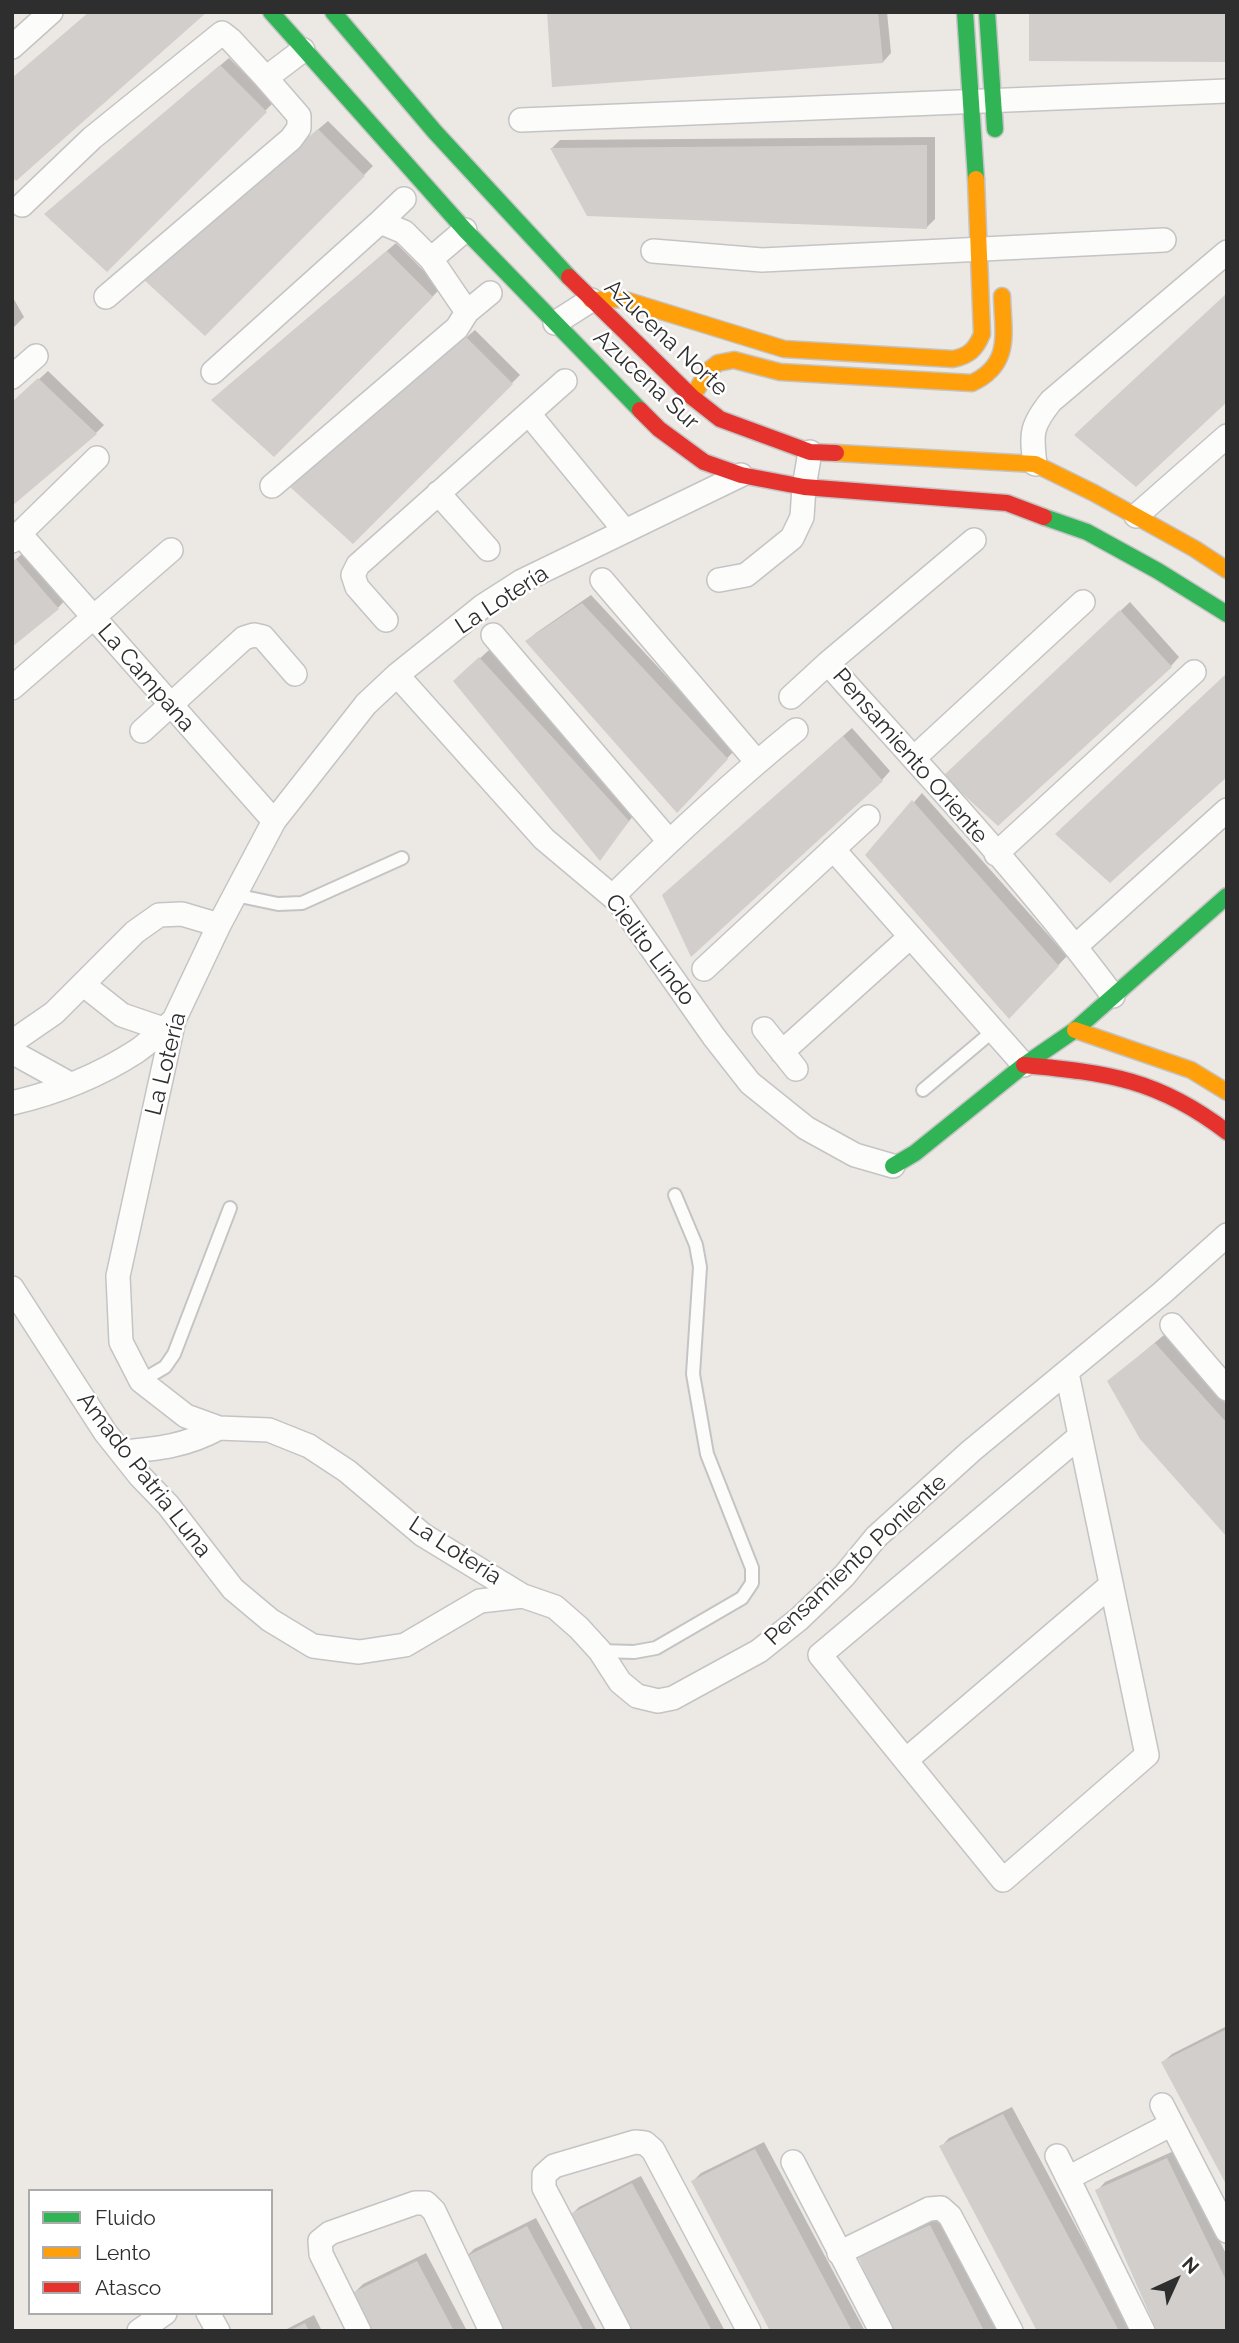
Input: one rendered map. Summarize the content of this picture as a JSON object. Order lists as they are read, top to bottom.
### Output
{
  "streets": {
    "street": [
      "Azucena Norte",
      "Azucena Sur",
      "La Lotería",
      "La Campana",
      "Pensamiento Oriente",
      "Cielito Lindo",
      "Amado Patria Luna",
      "Pensamiento Poniente"
    ]
  },
  "crossings": [
    ["Azucena Sur", "La Lotería"],
    ["La Lotería", "La Campana"],
    ["La Lotería", "Cielito Lindo"],
    ["La Lotería", "Pensamiento Poniente"],
    ["Amado Patria Luna", "Pensamiento Poniente"]
  ],
  "legend": ["Fluido", "Lento", "Atasco"],
  "north": "top right"
}
